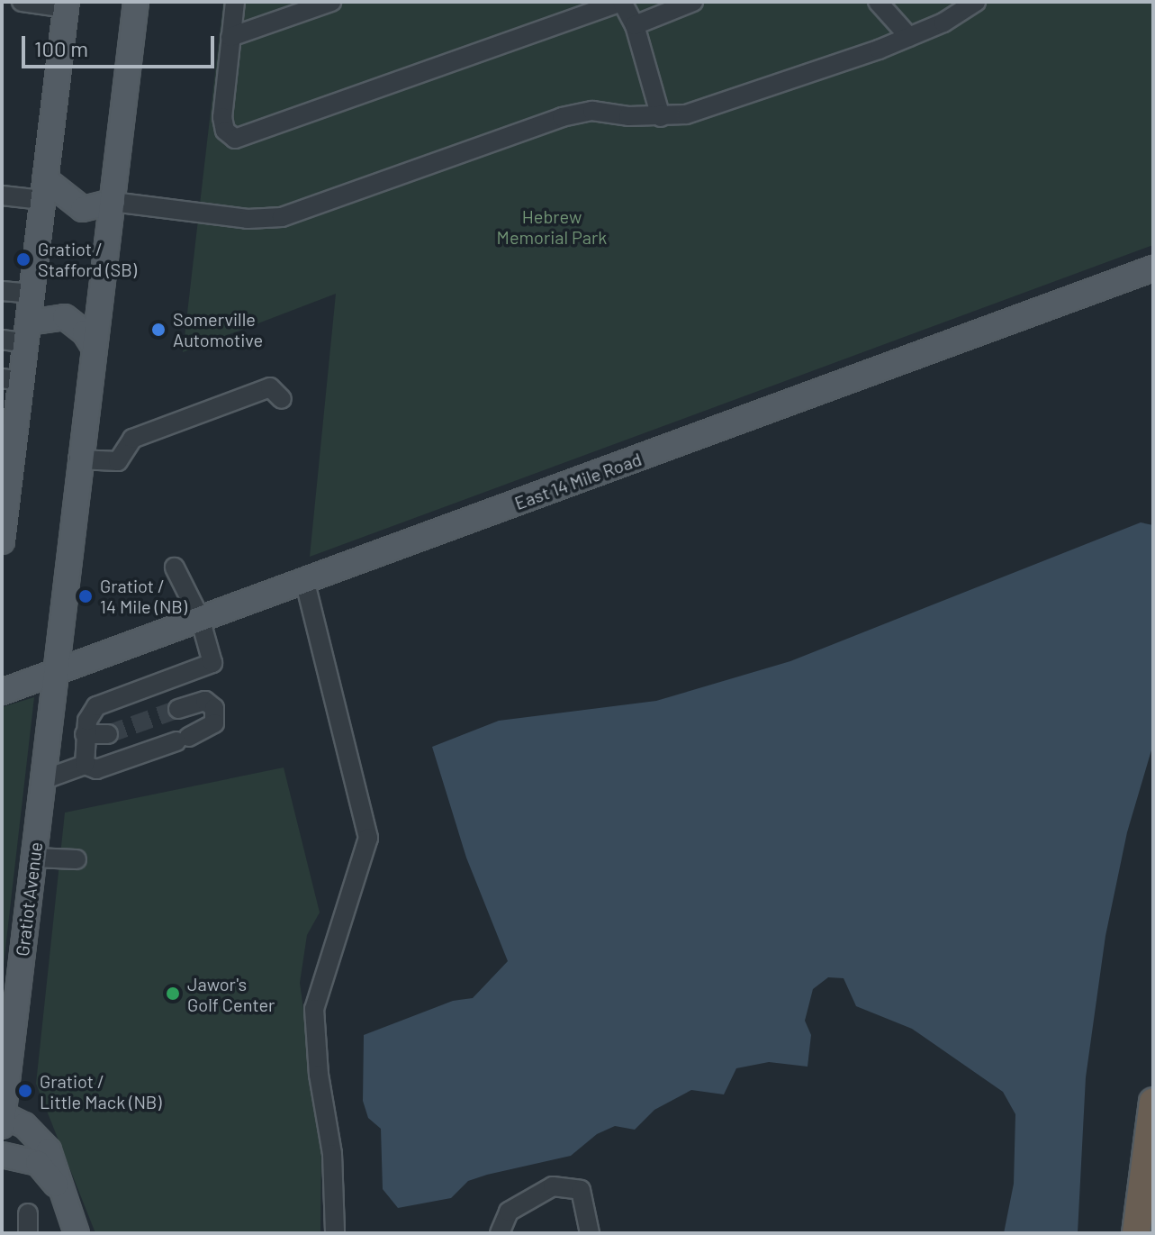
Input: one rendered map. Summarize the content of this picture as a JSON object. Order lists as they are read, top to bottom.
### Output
{
  "streets": {
    "main road": ["East 14 Mile Road", "Gratiot Avenue"]
  },
  "crossings": [
    ["East 14 Mile Road", "Gratiot Avenue"]
  ],
  "parks": ["Hebrew Memorial Park"],
  "places": [
    "Gratiot / Stafford (SB)",
    "Somerville Automotive",
    "Gratiot / 14 Mile (NB)",
    "Jawor's Golf Center",
    "Gratiot / Little Mack (NB)"
  ],
  "scale_bar": "100 m"
}
